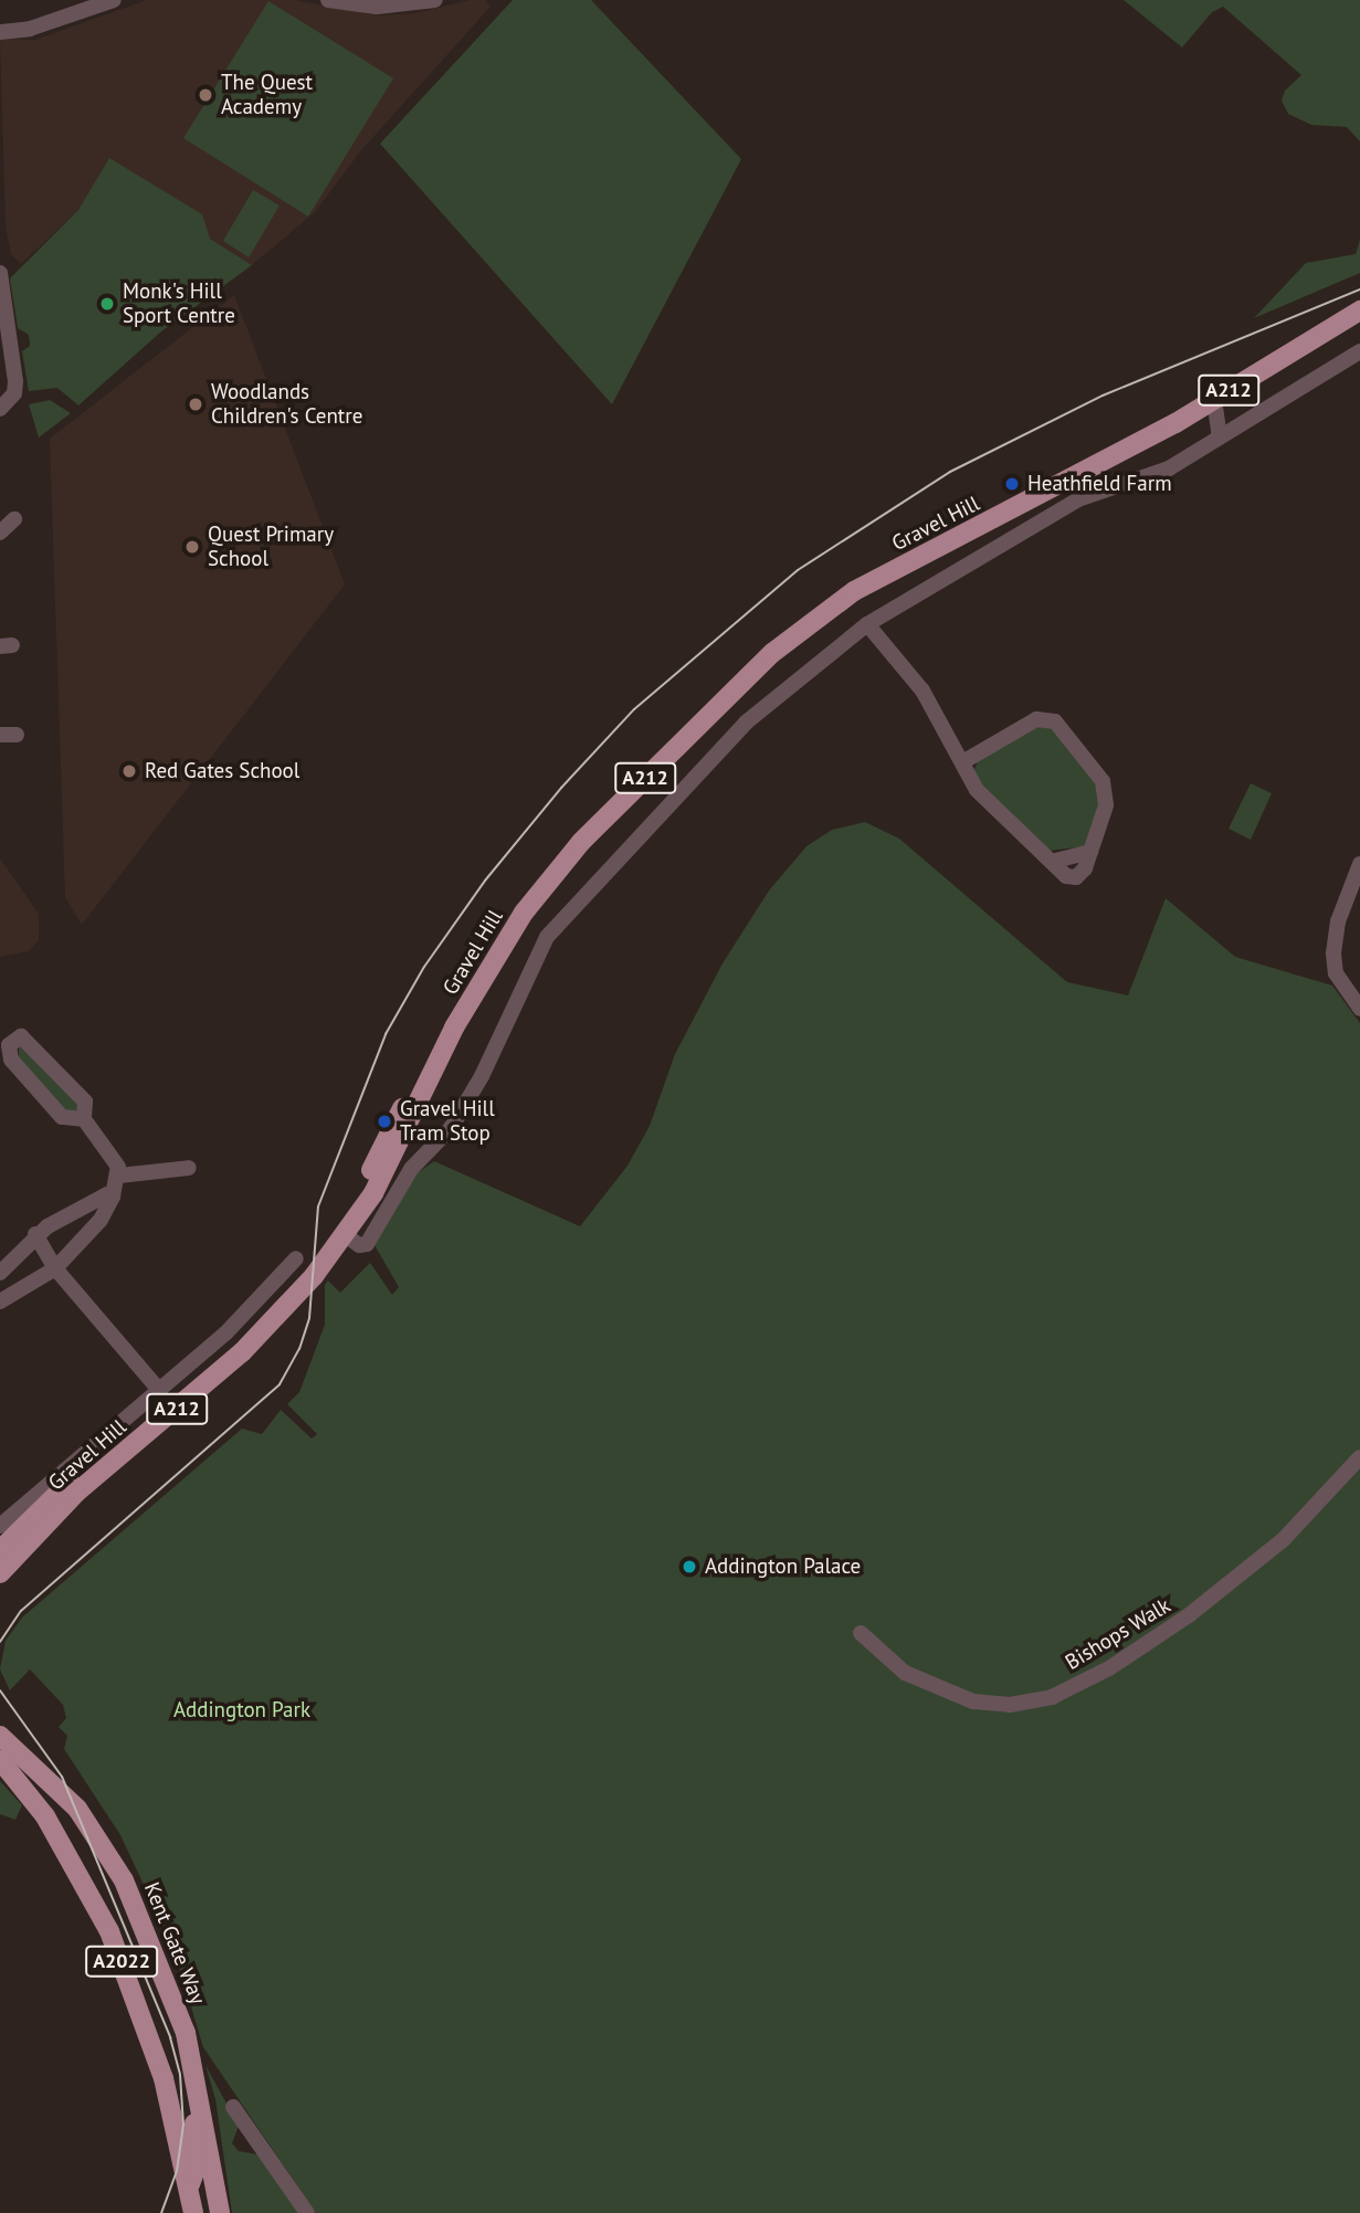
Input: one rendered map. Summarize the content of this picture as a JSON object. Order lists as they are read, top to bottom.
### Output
{
  "streets": {
    "main road": [
      "A212",
      "Gravel Hill",
      "Kent Gate Way",
      "A2022"
    ],
    "street": ["Bishops Walk"]
  },
  "parks": ["Addington Park"],
  "places": [
    "The Quest Academy",
    "Monk's Hill Sport Centre",
    "Woodlands Children's Centre",
    "Heathfield Farm",
    "Quest Primary School",
    "Red Gates School",
    "Gravel Hill Tram Stop",
    "Addington Palace"
  ]
}
